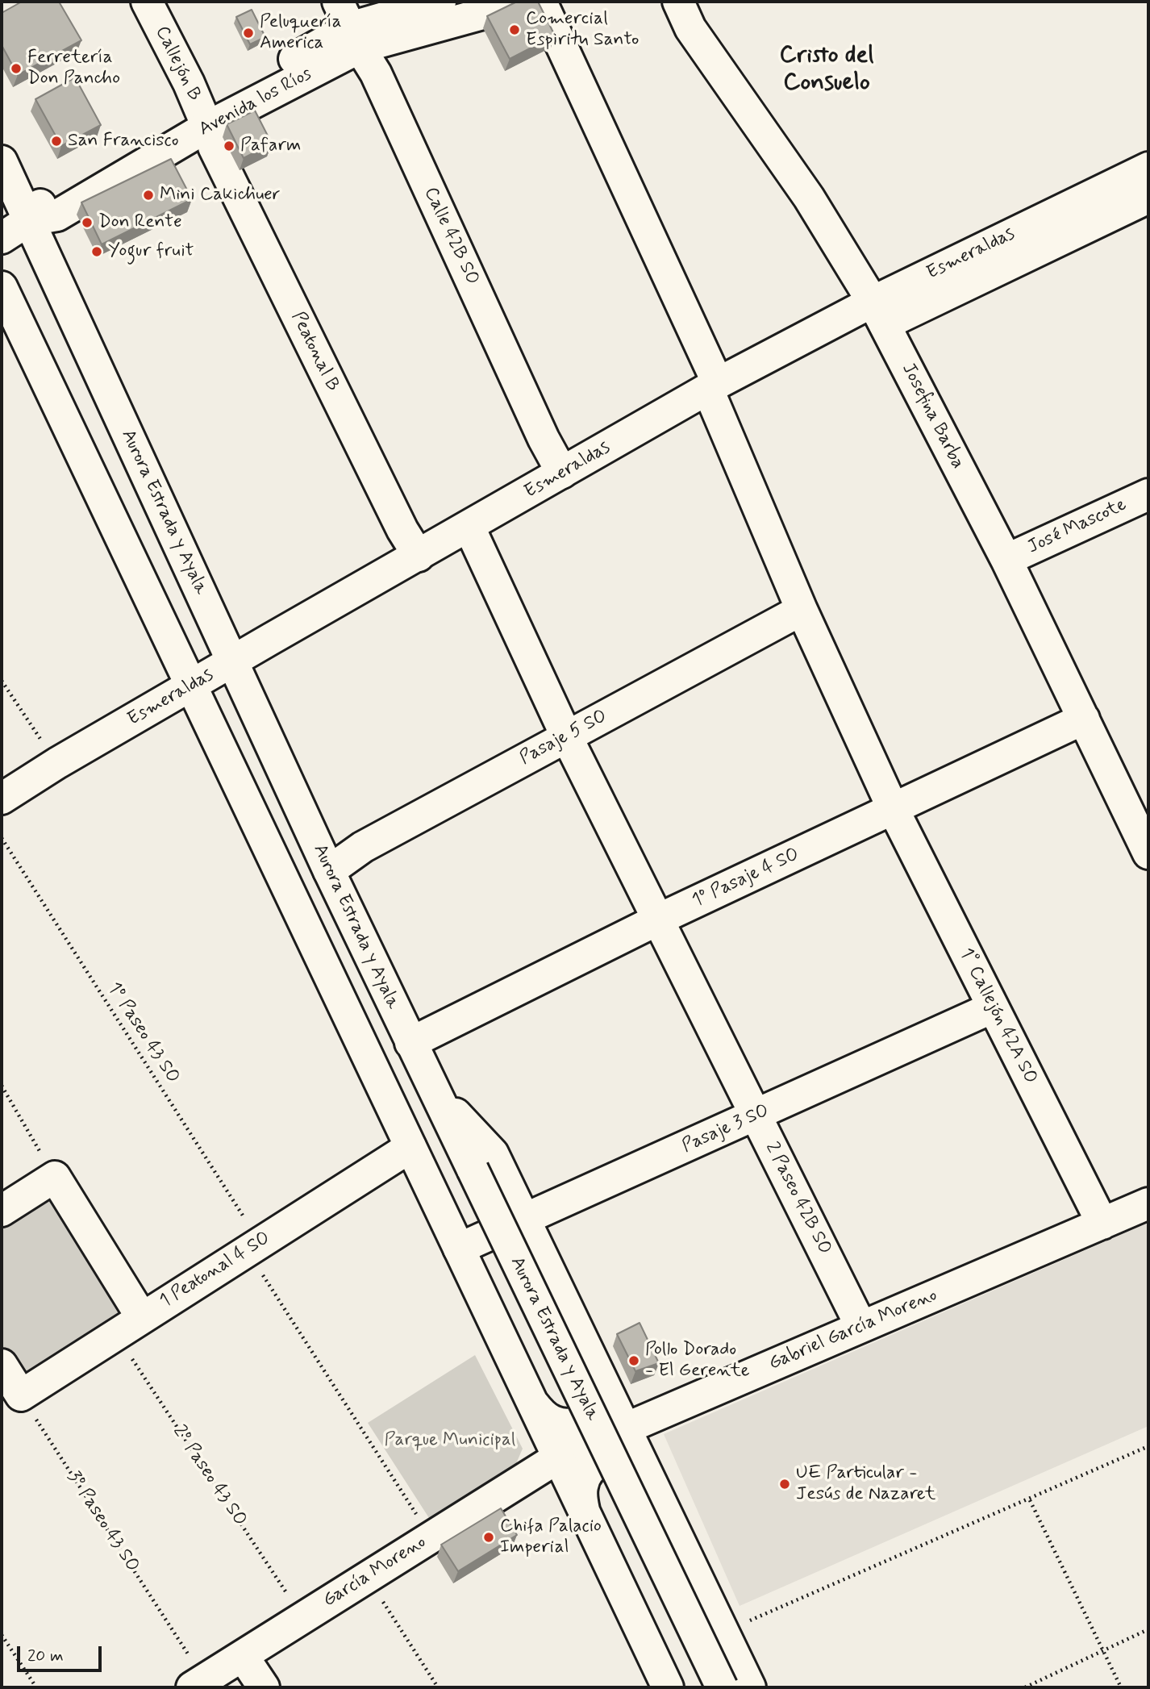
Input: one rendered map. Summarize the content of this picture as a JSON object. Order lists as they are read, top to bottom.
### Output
{
  "streets": {
    "street": [
      "Callejón B",
      "Avenida los Ríos",
      "Calle 42B SO",
      "Esmeraldas",
      "Peatonal B",
      "Josefina Barba",
      "Aurora Estrada y Ayala",
      "José Mascote",
      "Pasaje 5 SO",
      "1º Pasaje 4 SO",
      "1° Callejón 42A SO",
      "Pasaje 3 SO",
      "2 Paseo 42B SO",
      "1 Peatonal 4 SO",
      "Gabriel García Moreno",
      "García Moreno"
    ],
    "path": ["1º Paseo 43 SO", "2º Paseo 43 SO", "3º Paseo 43 SO"]
  },
  "crossings": [
    ["Callejón B", "Avenida los Ríos"],
    ["Callejón B", "Peatonal B"],
    ["Avenida los Ríos", "Calle 42B SO"],
    ["Avenida los Ríos", "Peatonal B"],
    ["Avenida los Ríos", "Aurora Estrada y Ayala"],
    ["Calle 42B SO", "Esmeraldas"],
    ["Esmeraldas", "Peatonal B"],
    ["Esmeraldas", "Josefina Barba"],
    ["Esmeraldas", "Aurora Estrada y Ayala"],
    ["Esmeraldas", "1° Callejón 42A SO"],
    ["Esmeraldas", "2 Paseo 42B SO"],
    ["Josefina Barba", "José Mascote"],
    ["Josefina Barba", "1º Pasaje 4 SO"],
    ["Aurora Estrada y Ayala", "Pasaje 5 SO"],
    ["Aurora Estrada y Ayala", "1º Pasaje 4 SO"],
    ["Pasaje 5 SO", "1° Callejón 42A SO"],
    ["Pasaje 5 SO", "2 Paseo 42B SO"],
    ["1º Pasaje 4 SO", "1° Callejón 42A SO"],
    ["1º Pasaje 4 SO", "2 Paseo 42B SO"],
    ["1° Callejón 42A SO", "Pasaje 3 SO"],
    ["1° Callejón 42A SO", "Gabriel García Moreno"],
    ["1º Paseo 43 SO", "1 Peatonal 4 SO"],
    ["1º Paseo 43 SO", "García Moreno"],
    ["Pasaje 3 SO", "2 Paseo 42B SO"],
    ["2 Paseo 42B SO", "Gabriel García Moreno"],
    ["1 Peatonal 4 SO", "2º Paseo 43 SO"],
    ["1 Peatonal 4 SO", "3º Paseo 43 SO"],
    ["Gabriel García Moreno", "García Moreno"],
    ["2º Paseo 43 SO", "García Moreno"],
    ["3º Paseo 43 SO", "García Moreno"]
  ],
  "districts": ["Cristo del Consuelo"],
  "parks": ["Parque Municipal"],
  "places": [
    "Comercial Espiritu Santo",
    "Peluquería America",
    "Ferretería Don Pancho",
    "San Francisco",
    "Pafarm",
    "Mini Cakichuer",
    "Don Rente",
    "Yogur fruit",
    "Pollo Dorado - El Gerente",
    "UE Particular - Jesús de Nazaret",
    "Chifa Palacio Imperial"
  ],
  "scale_bar": "20 m"
}
